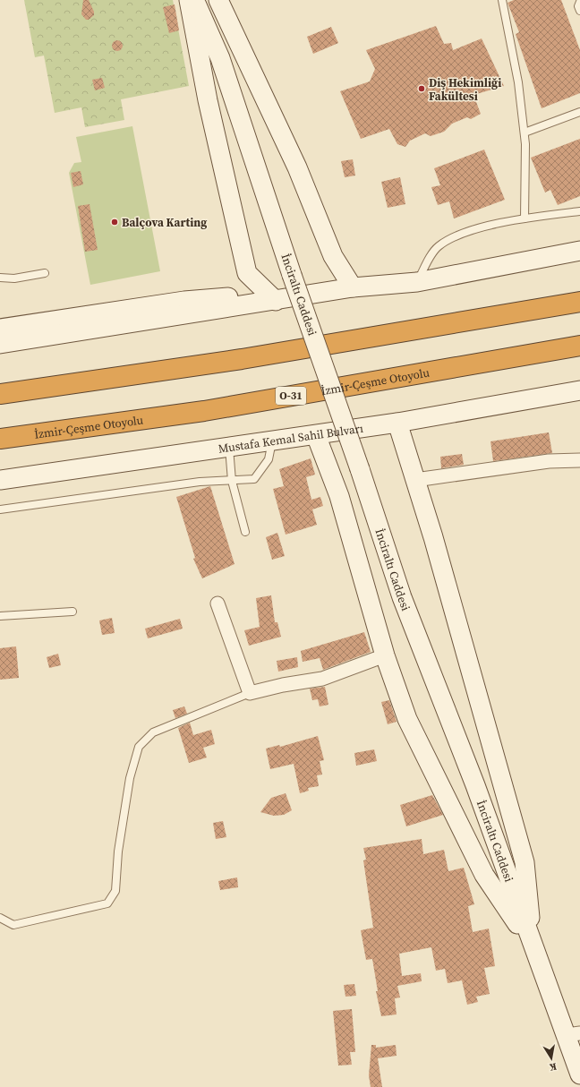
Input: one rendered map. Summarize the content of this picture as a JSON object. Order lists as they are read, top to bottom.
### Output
{
  "streets": {
    "highway": ["İzmir-Çeşme Otoyolu", "O-31"],
    "main road": ["İnciraltı Caddesi", "Mustafa Kemal Sahil Bulvarı"]
  },
  "places": ["Diş Hekimliği Fakültesi", "Balçova Karting"],
  "north": "bottom"
}
